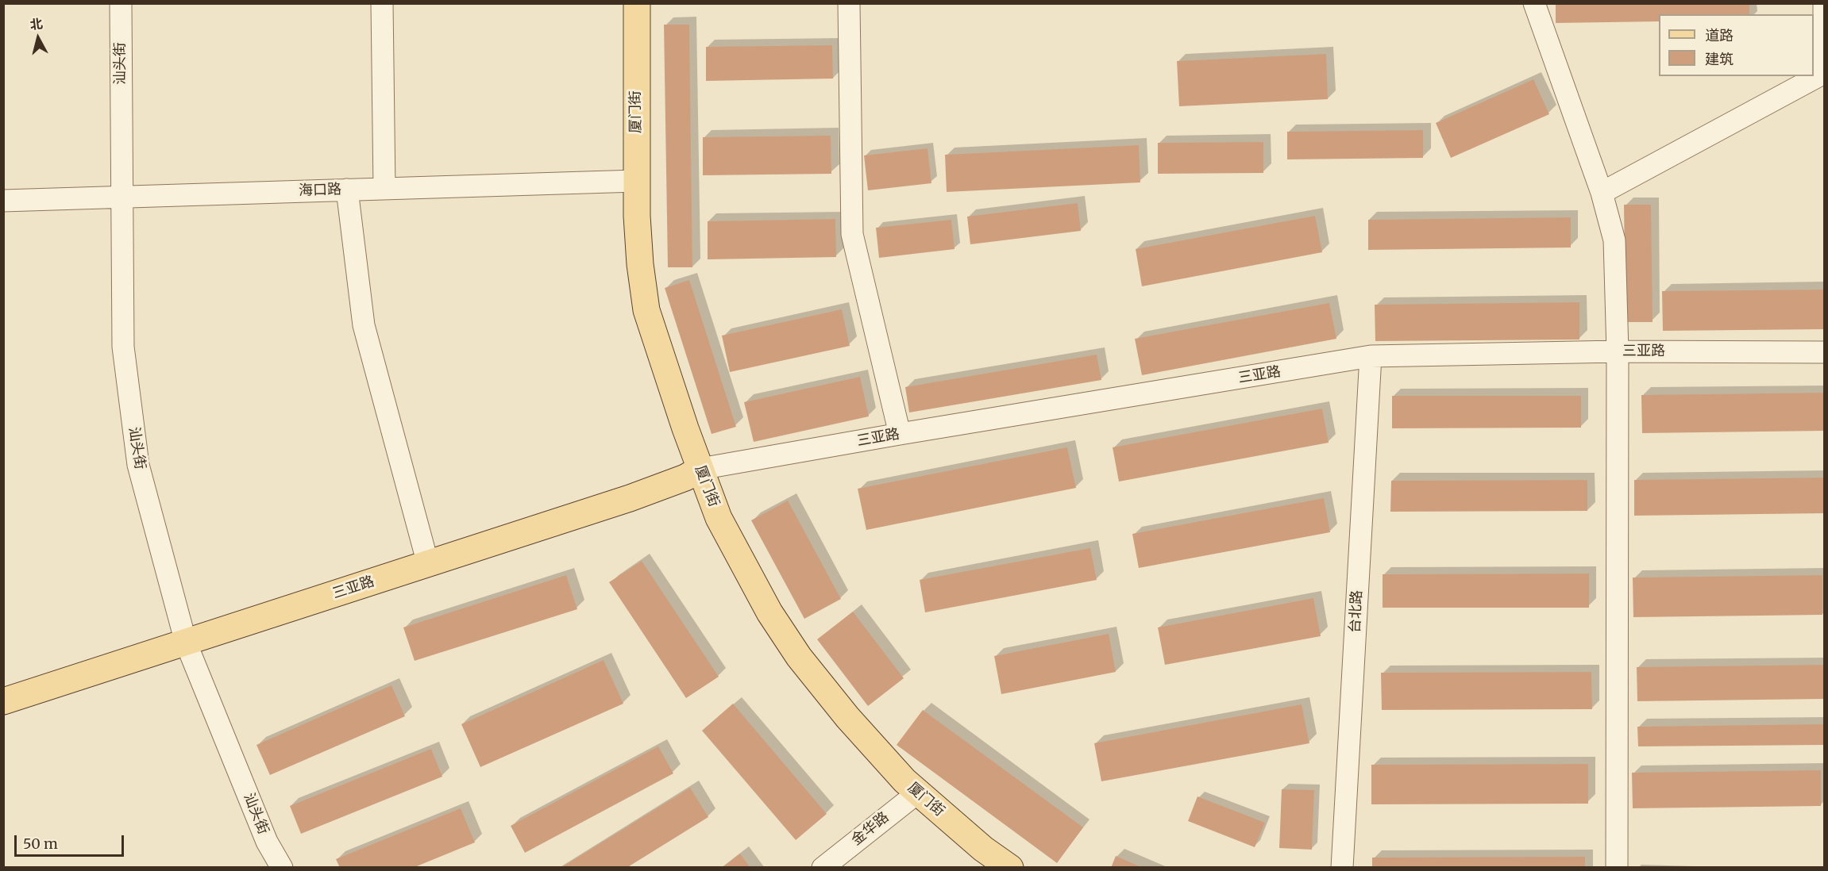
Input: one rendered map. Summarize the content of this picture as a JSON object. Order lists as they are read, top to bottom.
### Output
{
  "streets": {
    "main road": ["厦门街", "三亚路"],
    "street": [
      "汕头街",
      "海口路",
      "台北路",
      "金华路"
    ]
  },
  "crossings": [
    ["汕头街", "海口路"],
    ["汕头街", "三亚路"],
    ["厦门街", "海口路"],
    ["厦门街", "三亚路"],
    ["厦门街", "金华路"],
    ["三亚路", "台北路"]
  ],
  "legend": ["道路", "建筑"],
  "scale_bar": "50 m",
  "north": "top"
}
